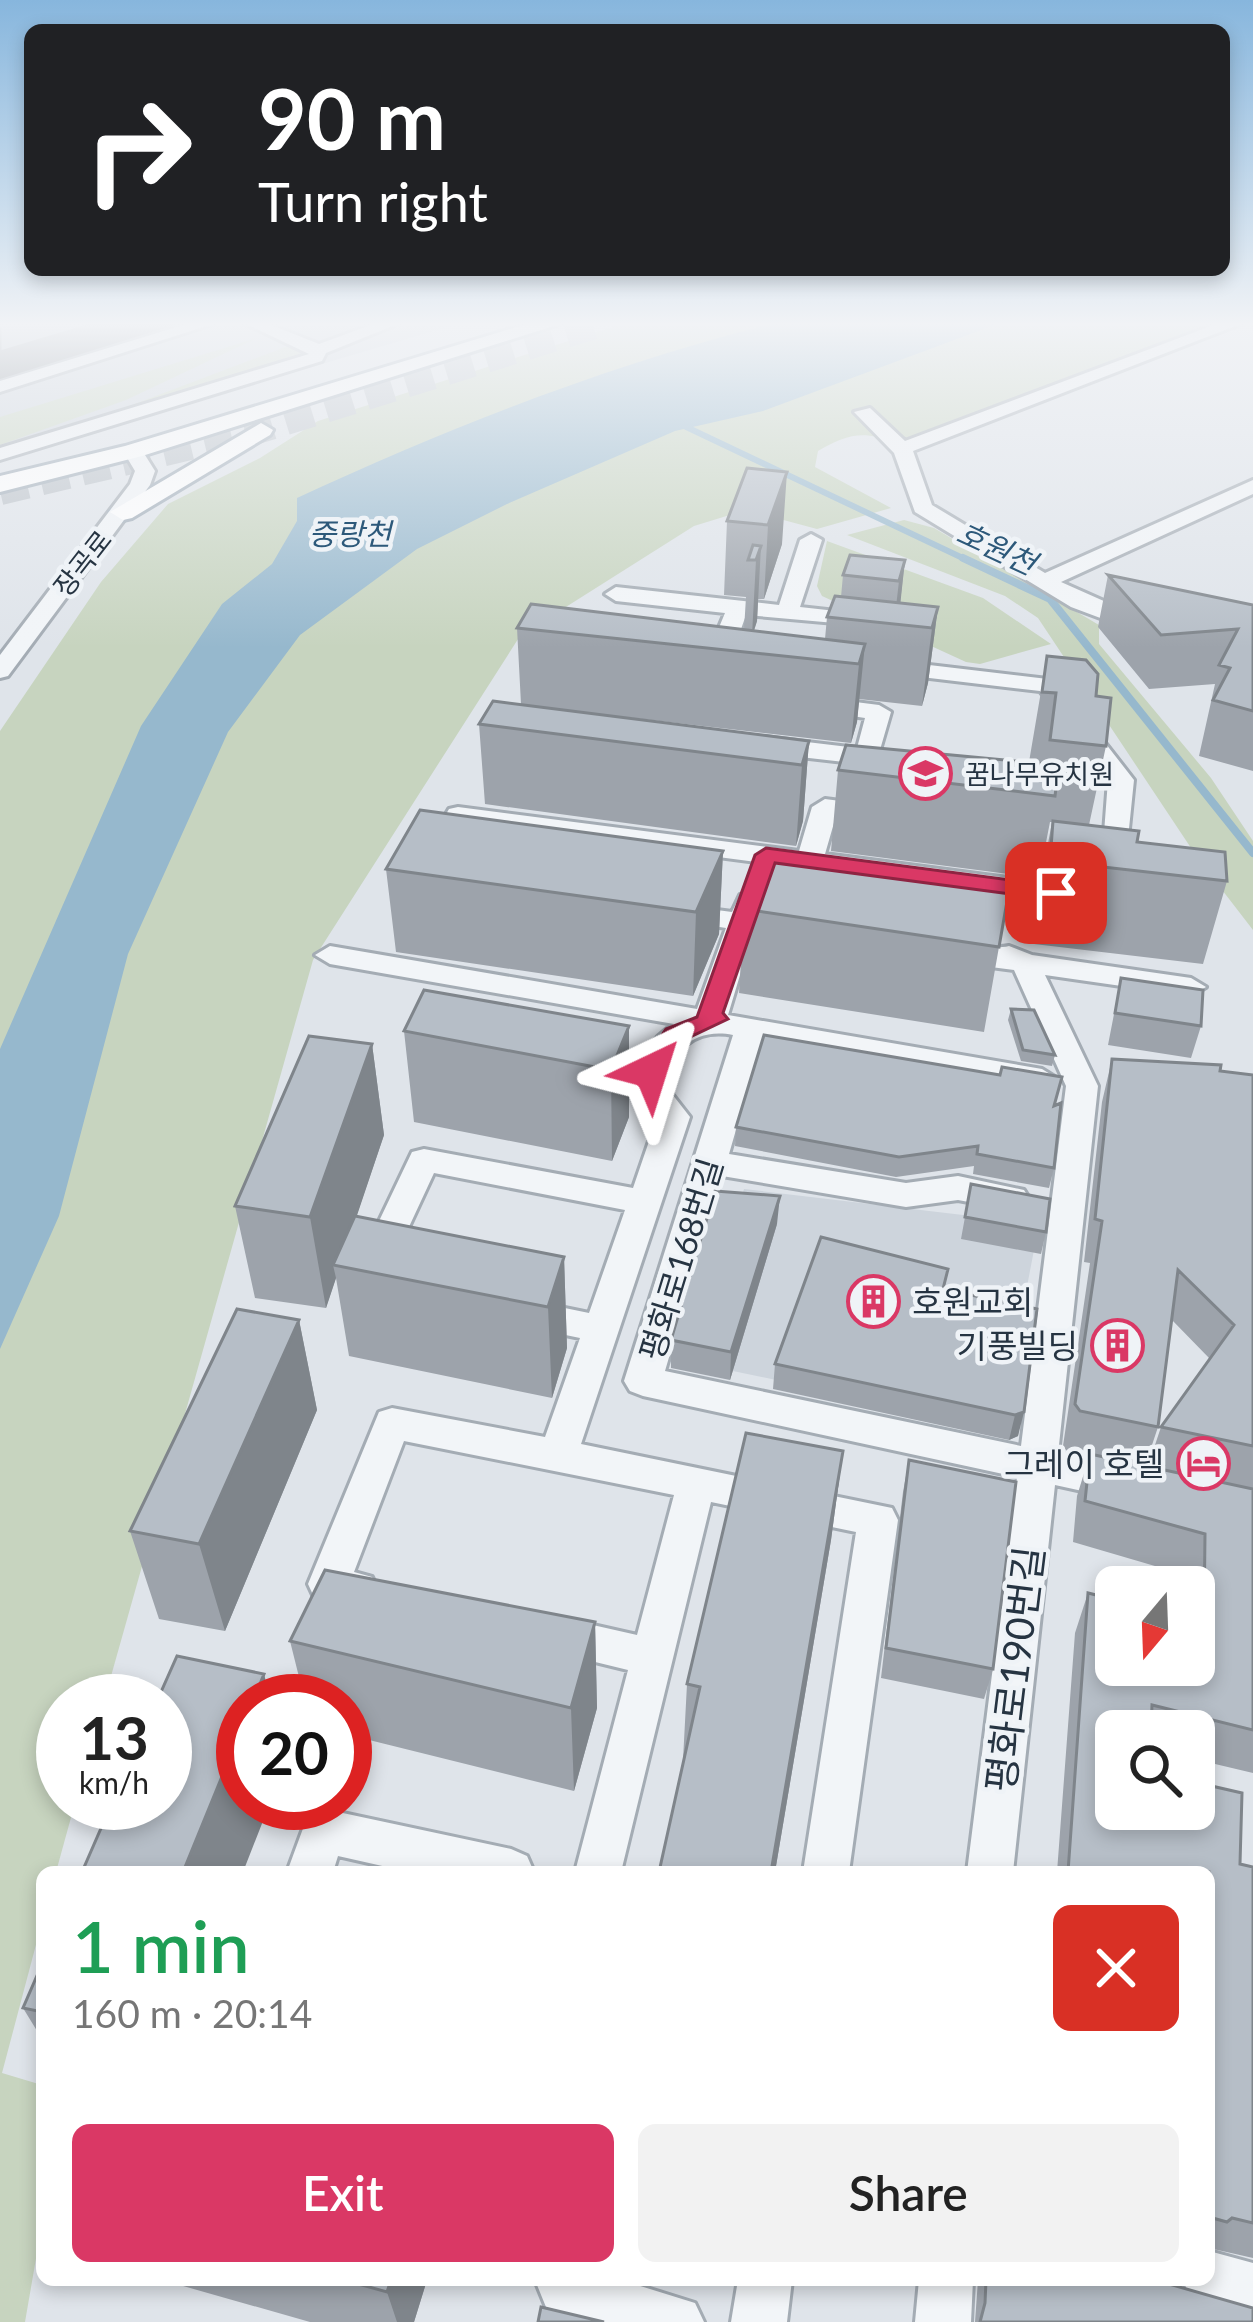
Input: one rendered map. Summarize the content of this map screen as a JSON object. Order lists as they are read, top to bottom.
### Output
{
  "streets": {
    "street": ["장곡로", "평화로168번길", "평화로190번길"]
  },
  "crossings": [
    ["평화로168번길", "평화로190번길"]
  ],
  "water": ["중랑천", "호원천"],
  "places": {
    "school or university": ["꿈나무유치원"],
    "building": ["호원교회", "기풍빌딩"],
    "hotel": ["그레이 호텔"]
  },
  "north": "bottom",
  "page": {
    "turn": ["90 m", "Turn right"],
    "speed": "13 km/h",
    "limit": "20",
    "heading": ["1 min", "160 m · 20:14"],
    "buttons": ["Exit", "Share"]
  }
}
